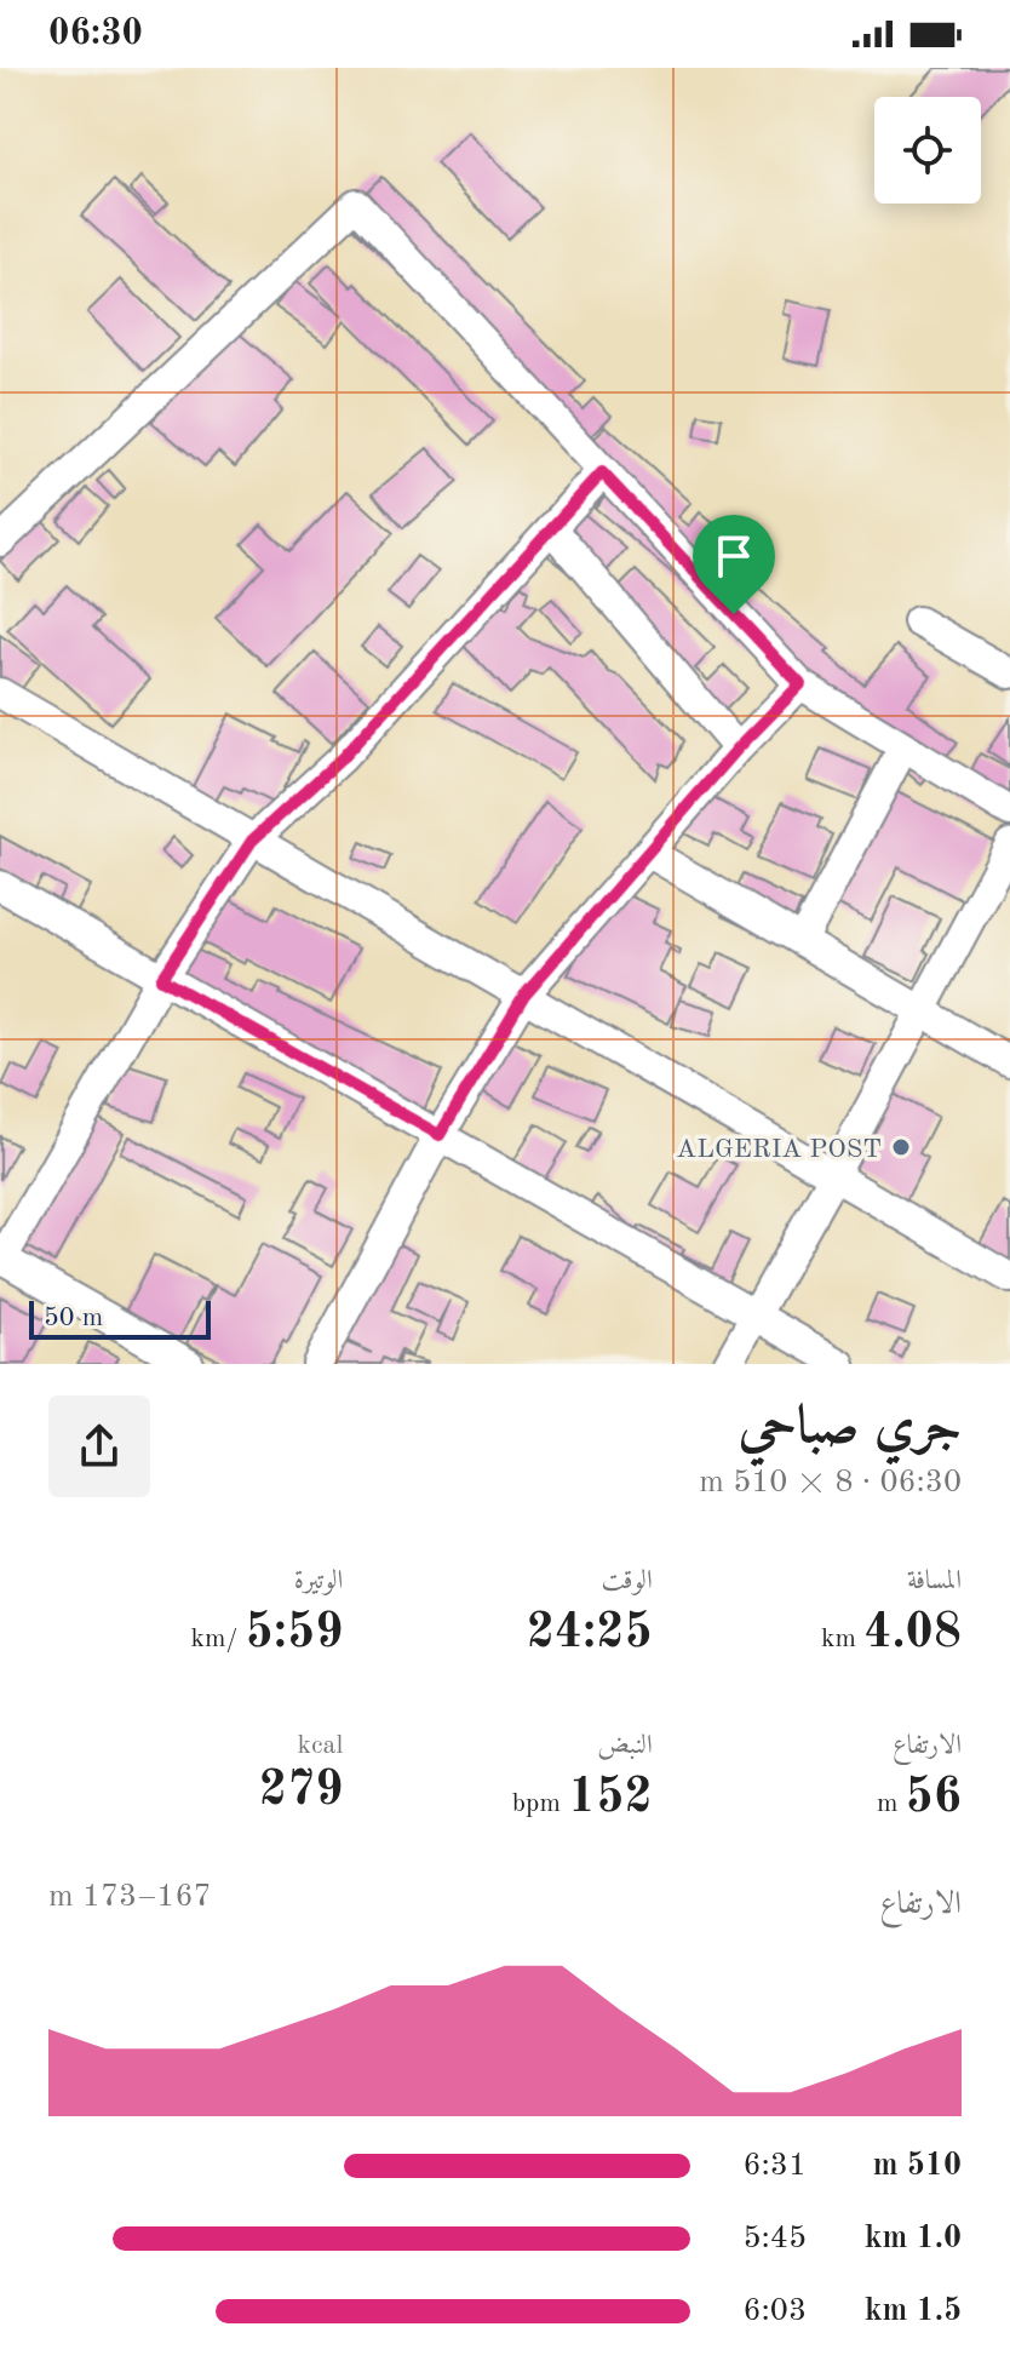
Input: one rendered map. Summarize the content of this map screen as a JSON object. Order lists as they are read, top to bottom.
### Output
{
  "places": ["ALGERIA POST"],
  "scale_bar": "50 m",
  "page": {
    "status": "06:30",
    "scale": "50 m",
    "heading": ["جري صباحي", "06:30 · 8 × 510 m"],
    "stats": [
      ["المسافة", "4.08 km"],
      ["الوقت", "24:25"],
      ["الوتيرة", "5:59 /km"],
      ["الارتفاع", "56 m"],
      ["النبض", "152 bpm"],
      ["kcal", "279"]
    ],
    "chart": ["الارتفاع", "167–173 m"],
    "list": [
      {
        "name": "510 m",
        "note": "6:31"
      },
      {
        "name": "1.0 km",
        "note": "5:45"
      },
      {
        "name": "1.5 km",
        "note": "6:03"
      }
    ]
  }
}
